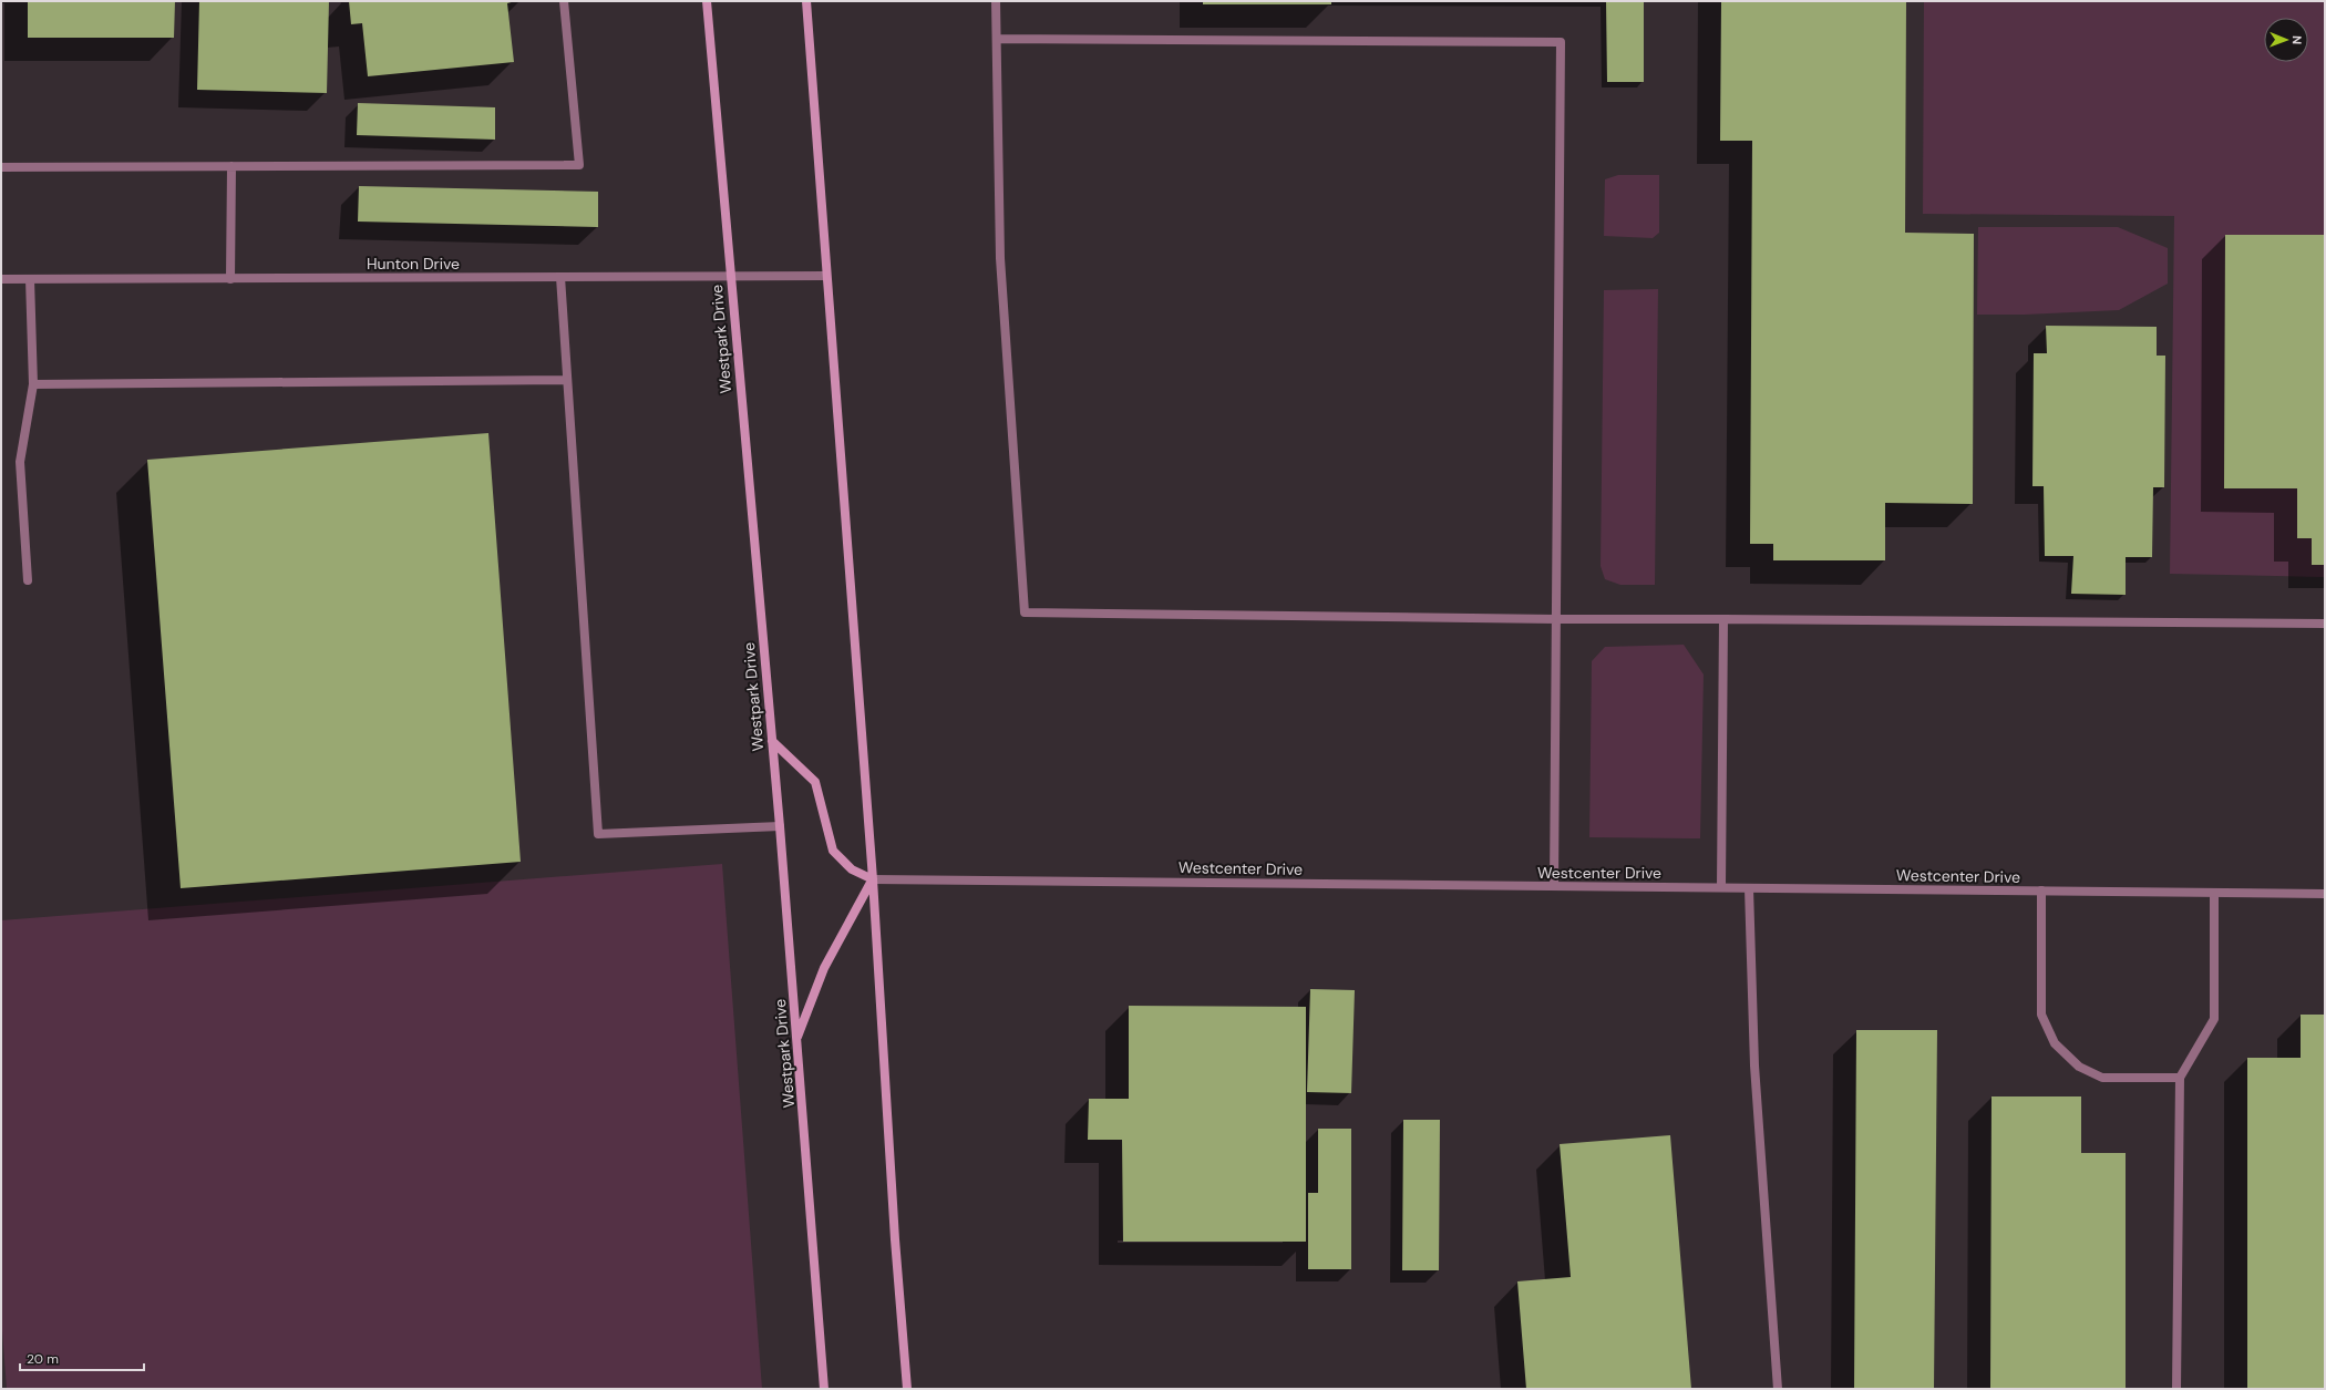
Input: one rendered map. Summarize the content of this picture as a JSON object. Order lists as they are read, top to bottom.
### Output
{
  "streets": {
    "main road": ["Westpark Drive"],
    "street": ["Hunton Drive", "Westcenter Drive"]
  },
  "crossings": [
    ["Hunton Drive", "Westpark Drive"]
  ],
  "scale_bar": "20 m",
  "north": "right"
}
